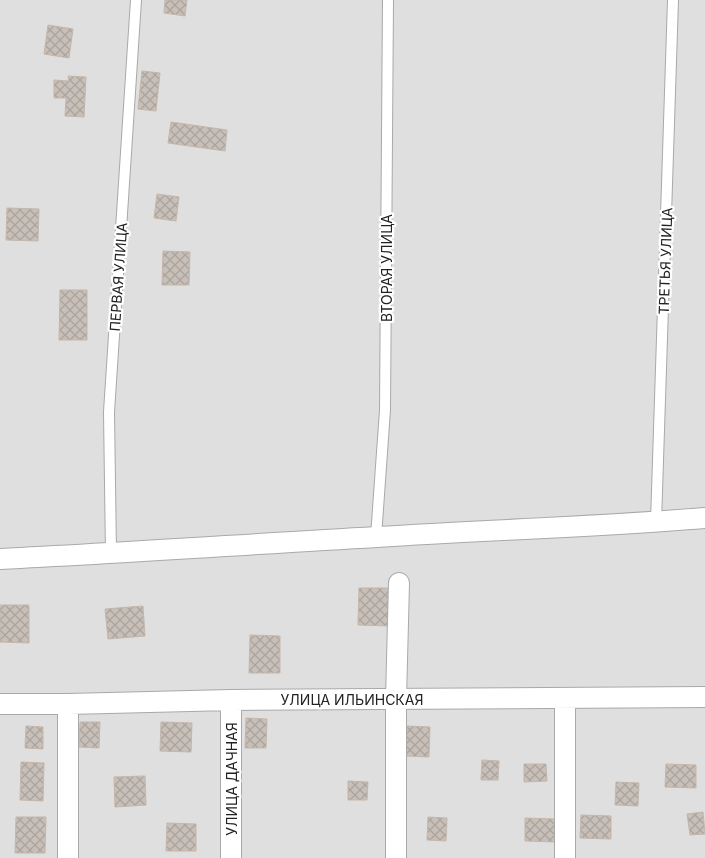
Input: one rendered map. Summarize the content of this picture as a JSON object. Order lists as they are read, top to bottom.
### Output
{
  "streets": {
    "street": ["УЛИЦА ИЛЬИНСКАЯ", "УЛИЦА ДАЧНАЯ"],
    "lane": ["ТРЕТЬЯ УЛИЦА", "ВТОРАЯ УЛИЦА", "ПЕРВАЯ УЛИЦА"]
  },
  "crossings": [
    ["УЛИЦА ИЛЬИНСКАЯ", "УЛИЦА ДАЧНАЯ"]
  ]
}
